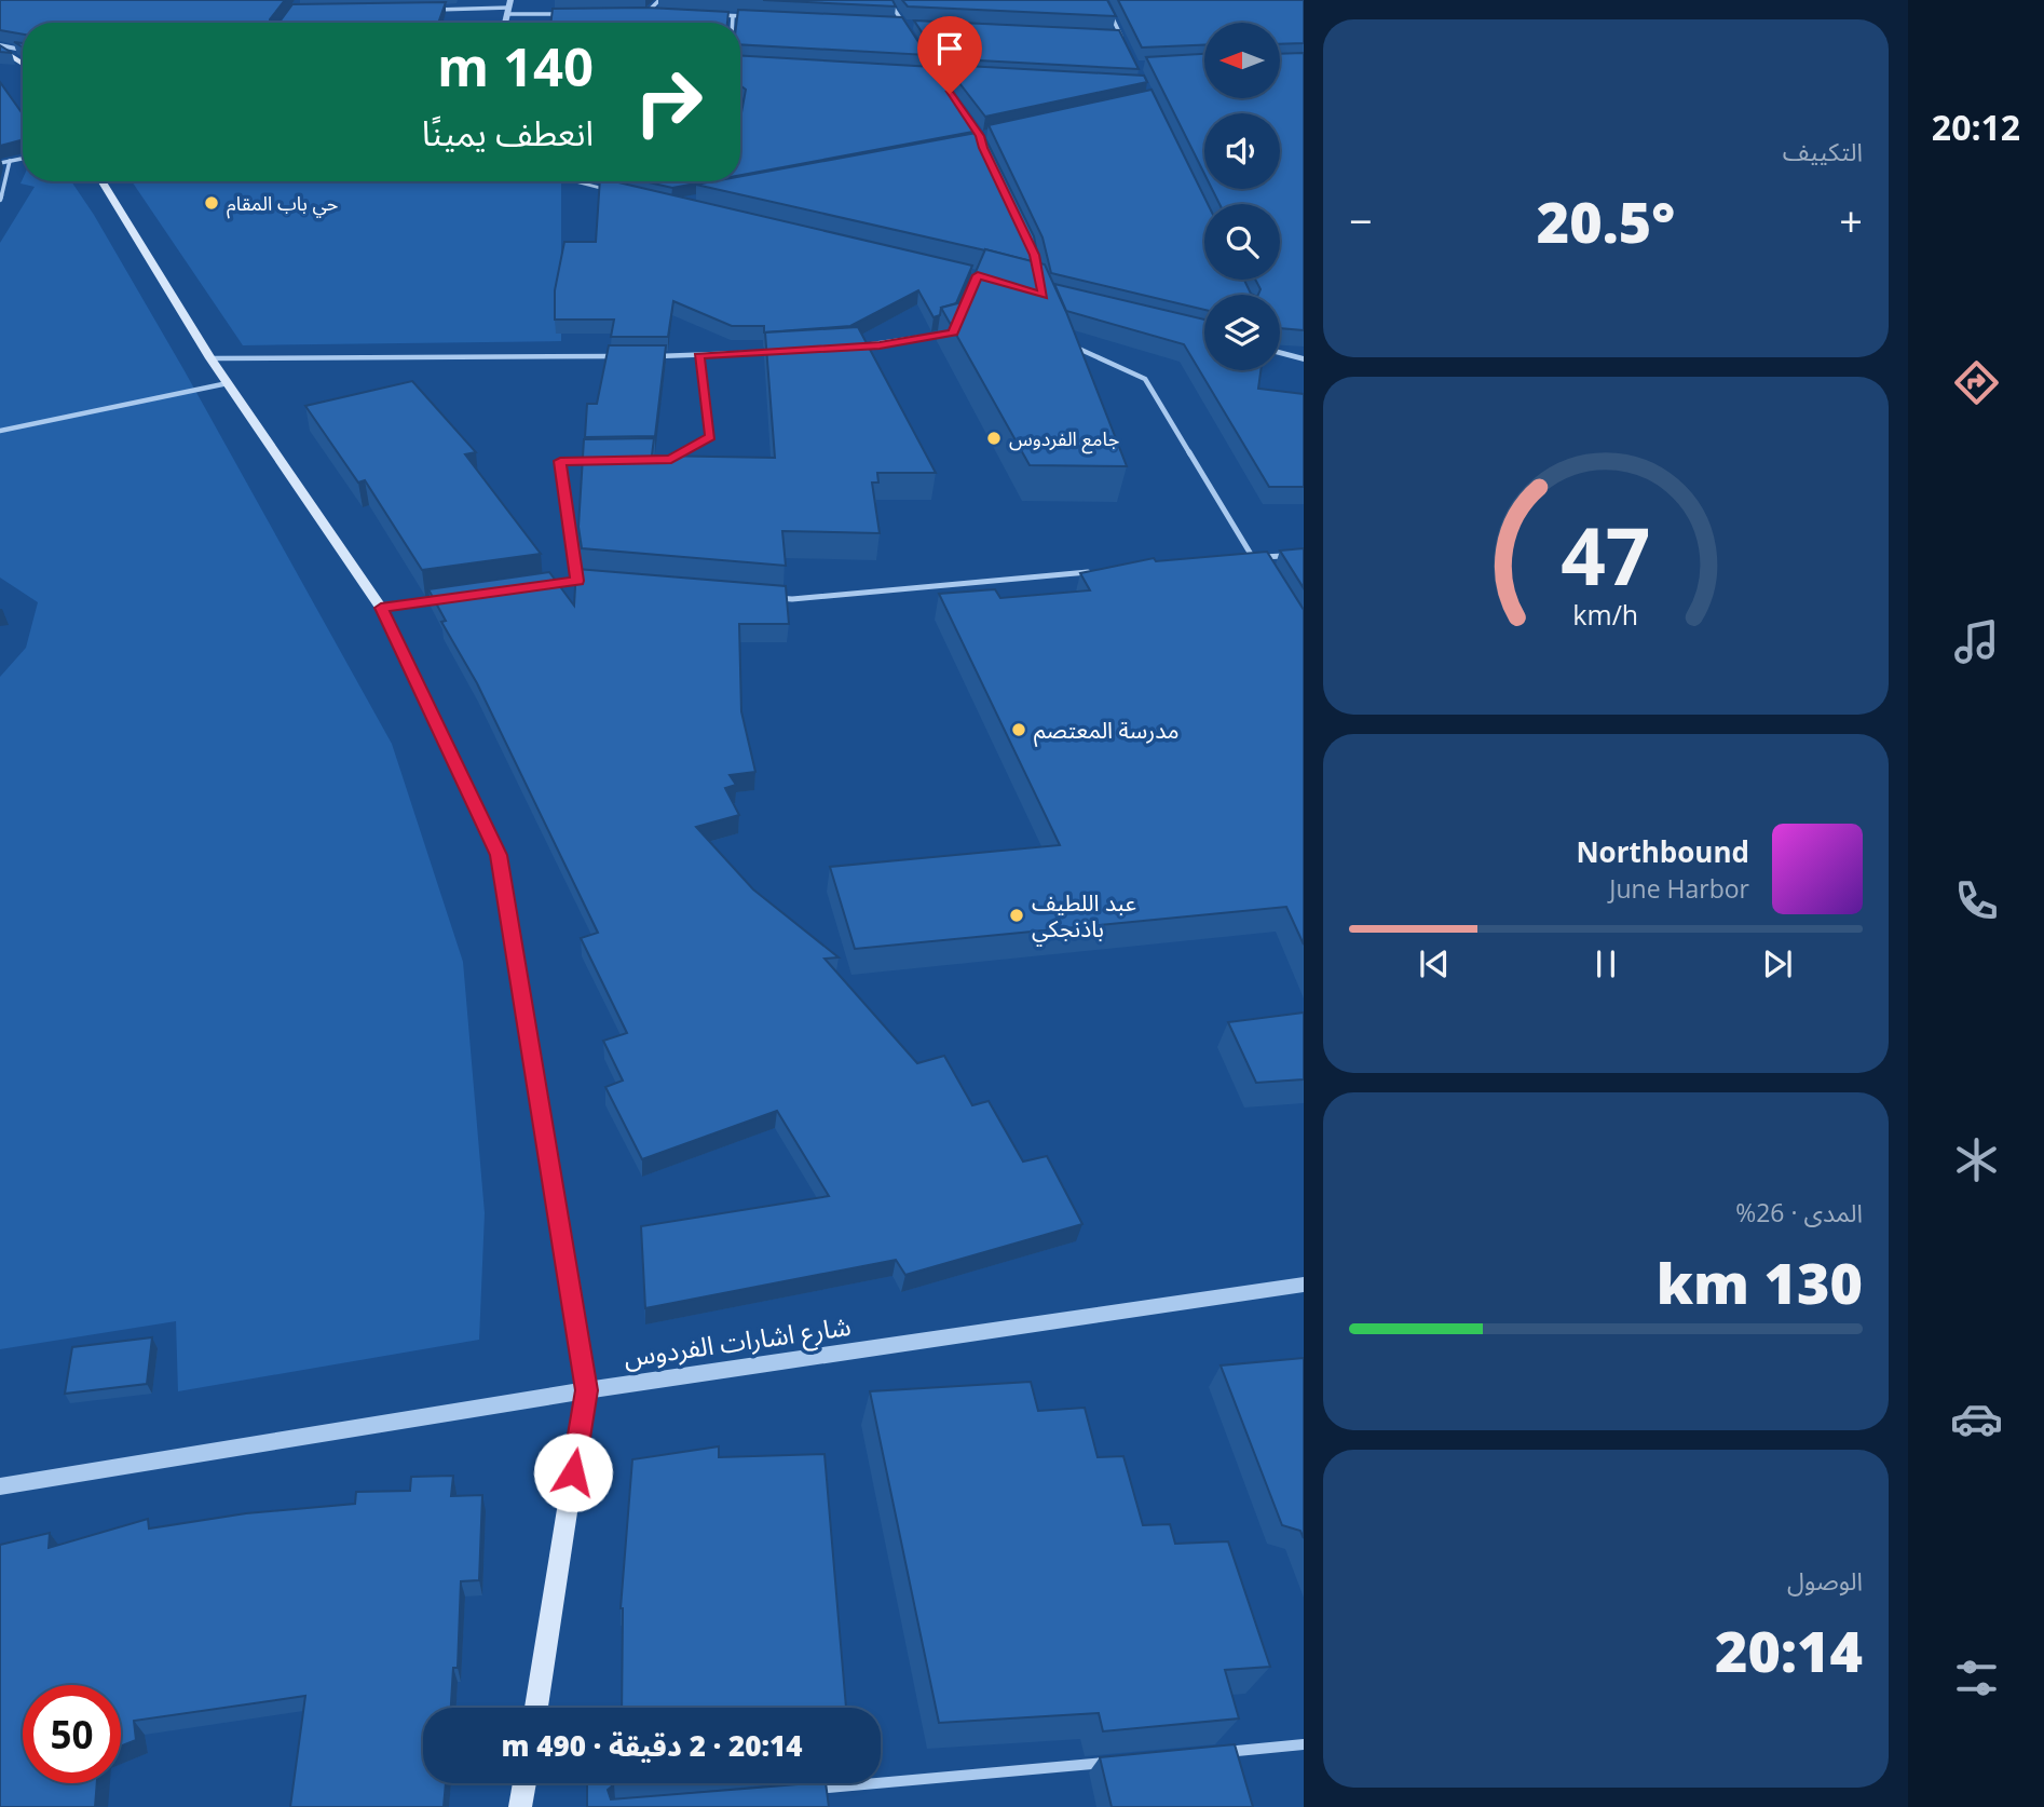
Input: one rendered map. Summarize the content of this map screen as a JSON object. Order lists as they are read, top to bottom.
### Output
{
  "streets": {
    "street": ["شارع اشارات الفردوس"]
  },
  "places": [
    "حي باب المقام",
    "جامع الفردوس",
    "مدرسة المعتصم",
    "عبد اللطيف باذنجكي"
  ],
  "north": "left",
  "page": {
    "tabs": "20:12",
    "tile": [
      "التكييف",
      ["المدى · 26%", "130 km"],
      ["الوصول", "20:14"]
    ],
    "turn": ["140 m", "انعطف يمينًا"],
    "heat": ["−", "20.5°", "+"],
    "song": ["Northbound", "June Harbor"],
    "limit": "50",
    "trip": "20:14 · 2 دقيقة · 490 m",
    "gauge": ["47", "km/h"]
  }
}
